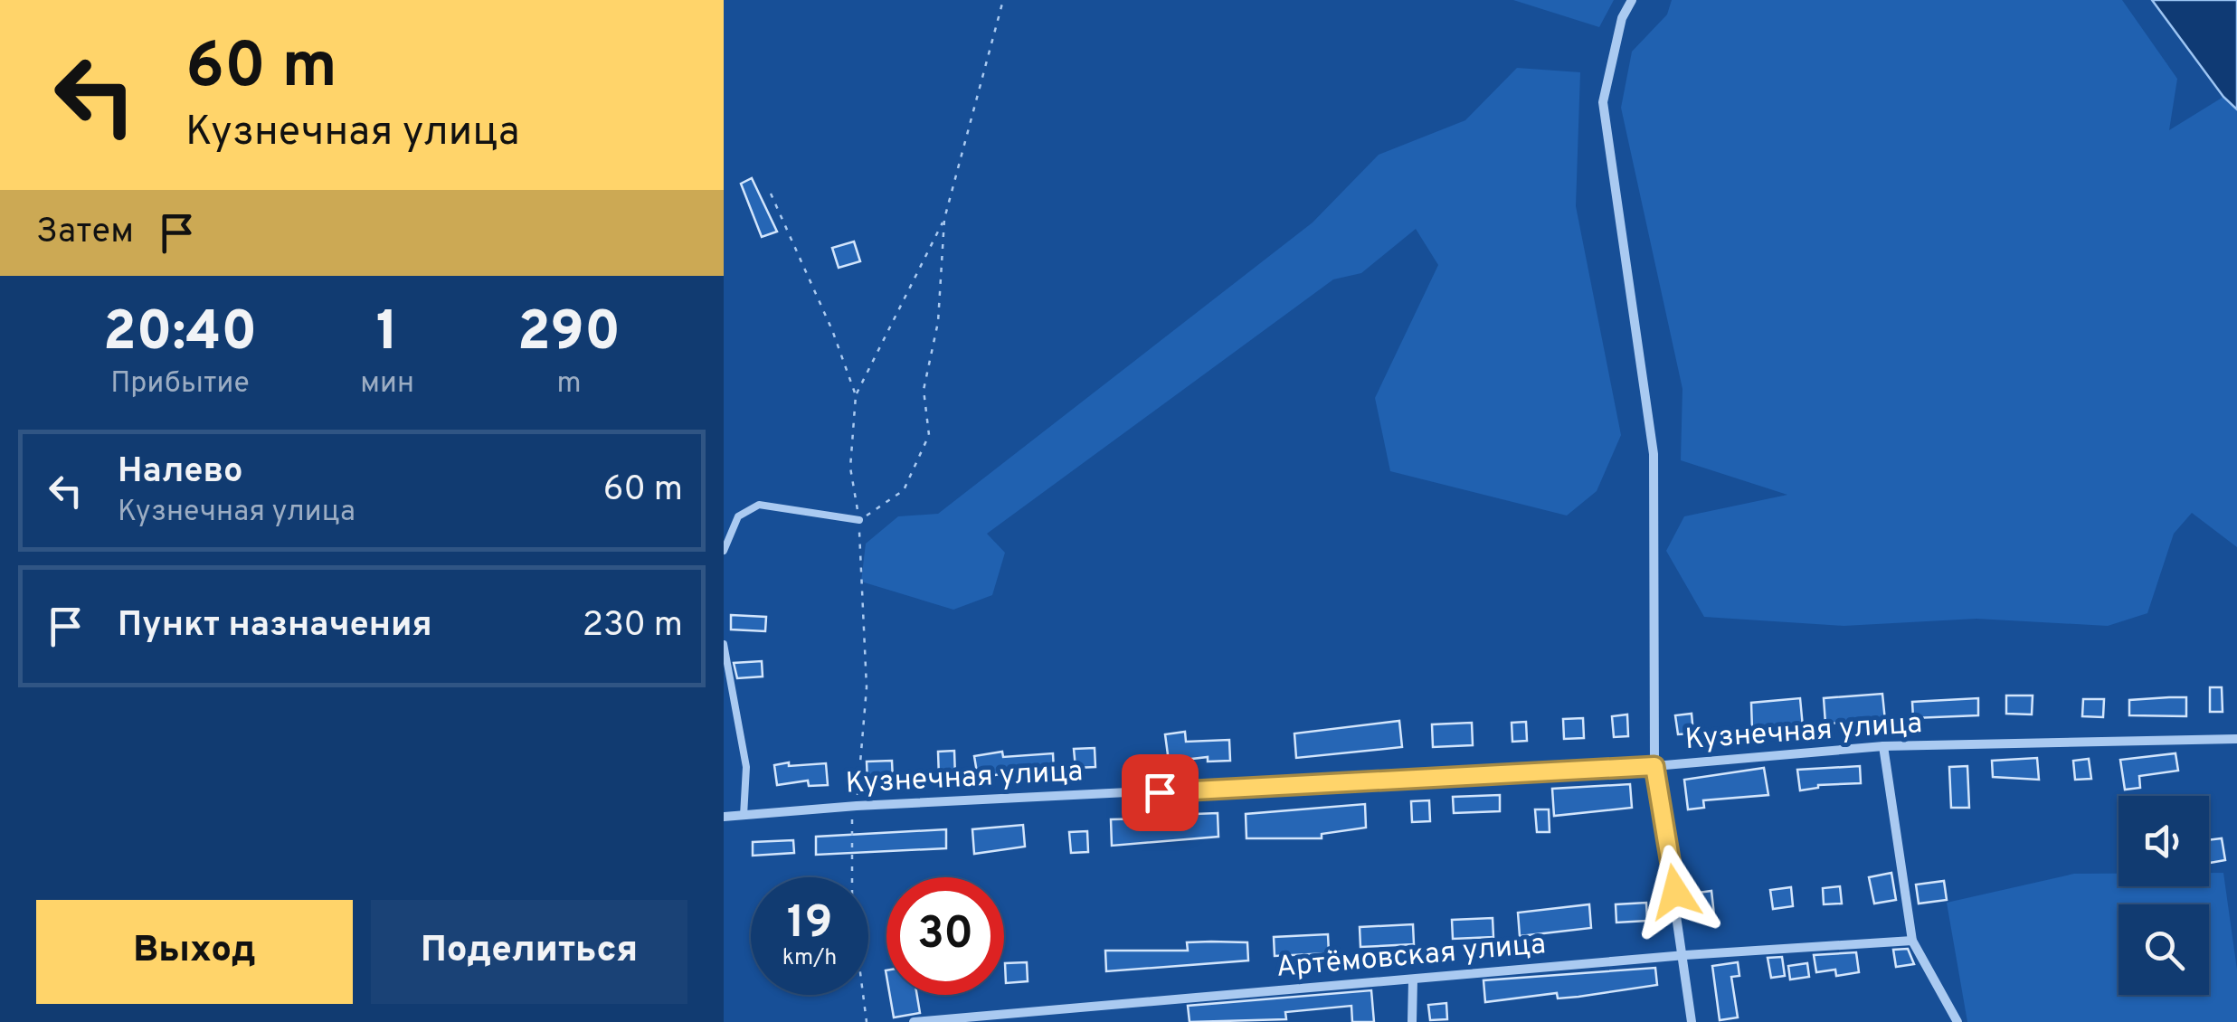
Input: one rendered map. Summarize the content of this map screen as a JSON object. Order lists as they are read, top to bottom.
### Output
{
  "streets": {
    "street": ["Кузнечная улица", "Артёмовская улица"]
  },
  "page": {
    "turn": ["60 m", "Кузнечная улица"],
    "then": "Затем",
    "eta": [
      "20:40",
      "Прибытие",
      "1",
      "мин",
      "290",
      "m"
    ],
    "list": [
      {
        "name": "Налево",
        "note": "Кузнечная улица",
        "value": "60 m"
      },
      {
        "name": "Пункт назначения",
        "value": "230 m"
      }
    ],
    "speed": "19 km/h",
    "limit": "30",
    "buttons": ["Выход", "Поделиться"]
  }
}
